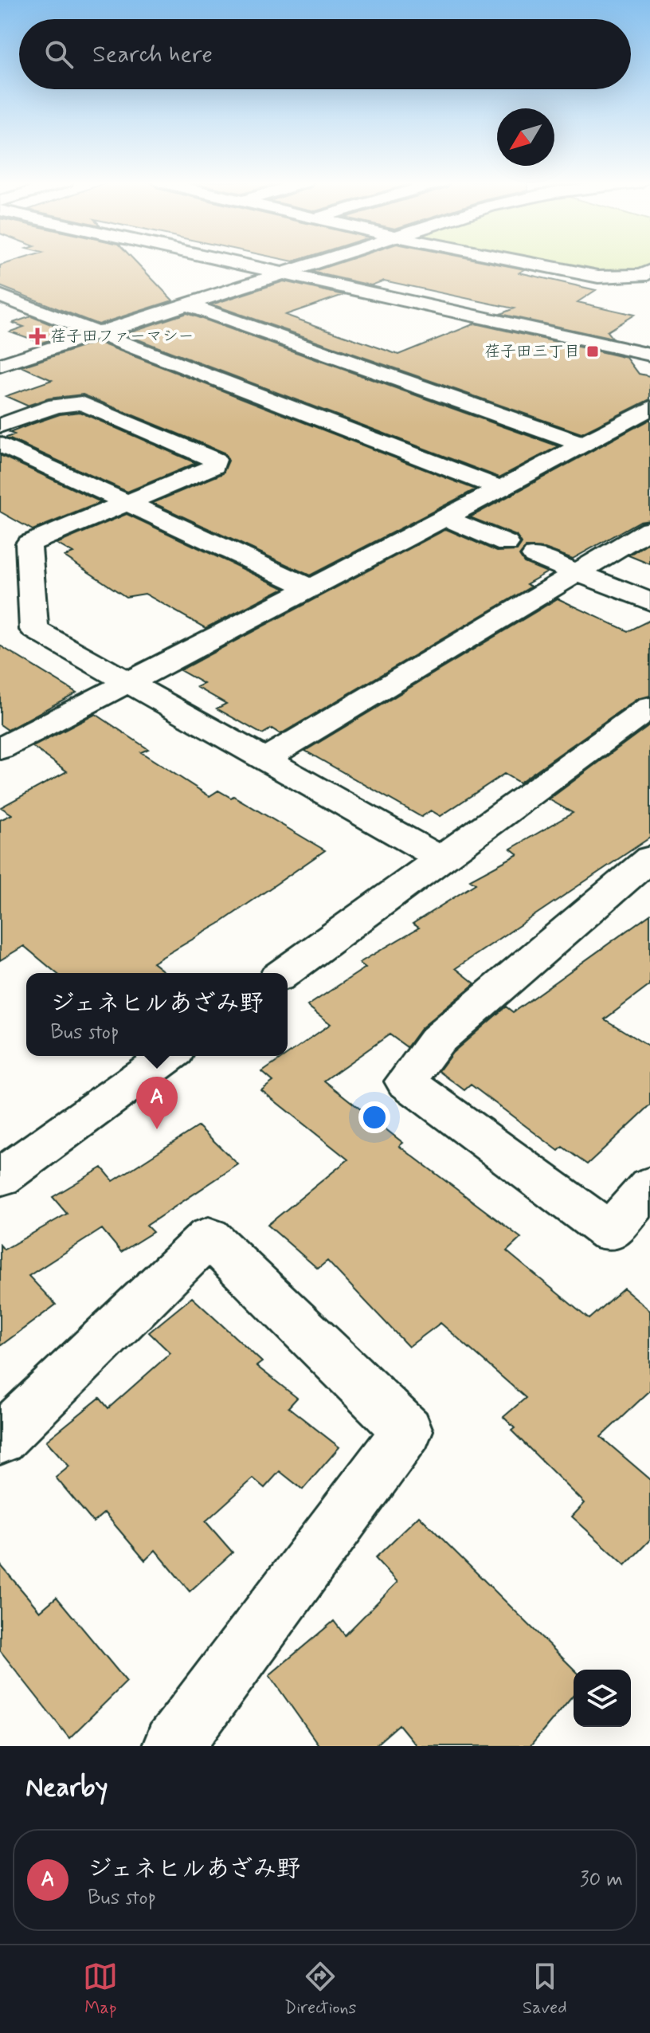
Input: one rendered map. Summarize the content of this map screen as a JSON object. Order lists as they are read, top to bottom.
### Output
{
  "places": {
    "health": ["荏子田ファーマシー"],
    "transit": ["荏子田三丁目"]
  },
  "north": "bottom left",
  "page": {
    "search": "Search here",
    "popup": ["ジェネヒルあざみ野", "Bus stop"],
    "pins": "A",
    "heading": "Nearby",
    "list": [
      {
        "mark": "A",
        "name": "ジェネヒルあざみ野",
        "note": "Bus stop",
        "value": "30 m"
      }
    ],
    "nav": ["Map", "Directions", "Saved"]
  }
}
